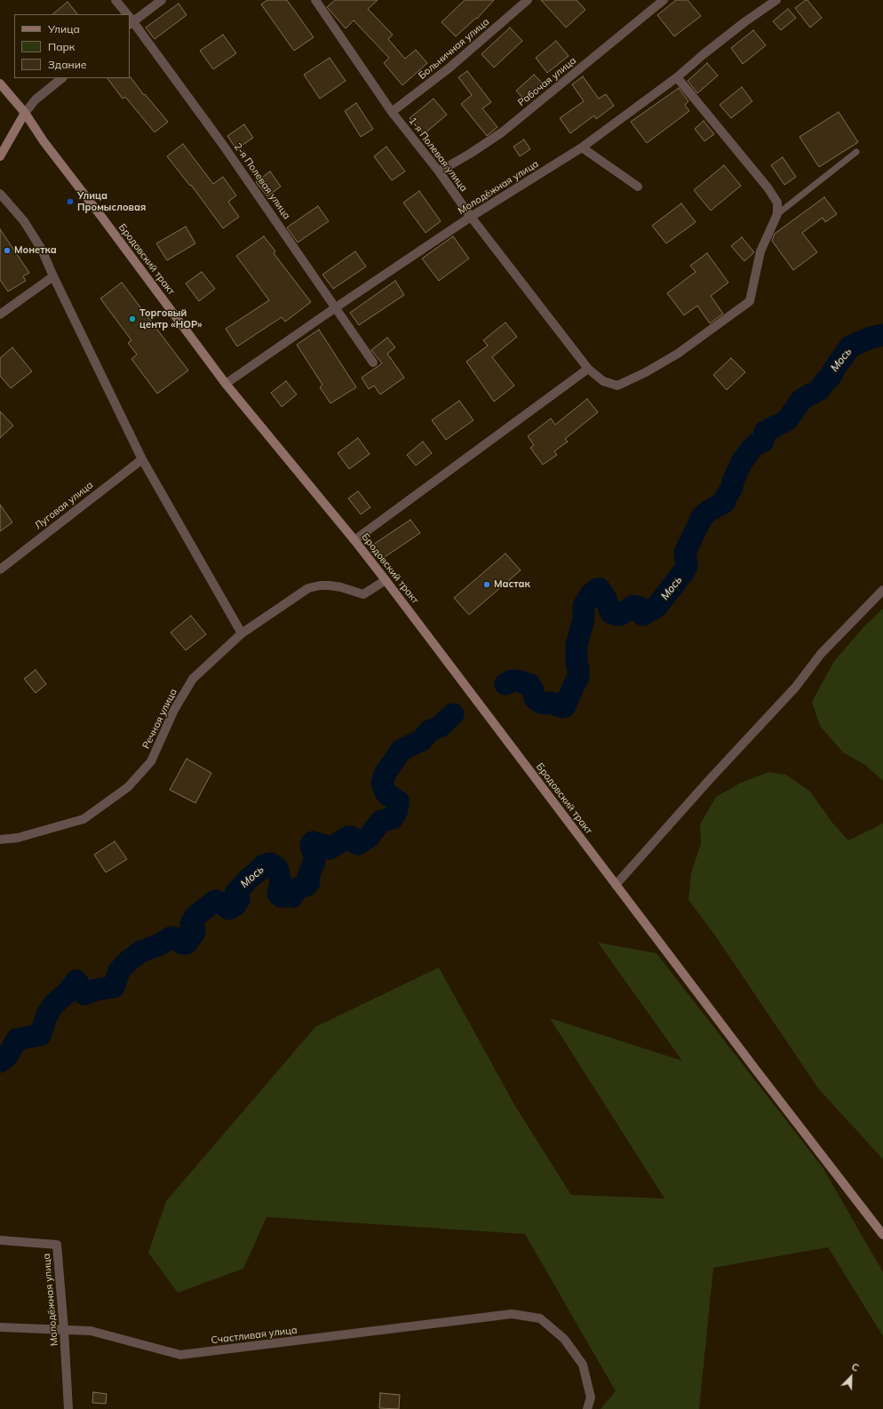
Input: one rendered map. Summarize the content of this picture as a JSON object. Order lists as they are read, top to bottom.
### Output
{
  "streets": {
    "main road": ["Бродовский тракт"],
    "street": [
      "Больничная улица",
      "Рабочая улица",
      "1-я Полевая улица",
      "2-я Полевая улица",
      "Молодёжная улица",
      "Луговая улица",
      "Речная улица",
      "Счастливая улица"
    ]
  },
  "crossings": [
    ["Больничная улица", "1-я Полевая улица"],
    ["Рабочая улица", "1-я Полевая улица"],
    ["1-я Полевая улица", "Молодёжная улица"],
    ["2-я Полевая улица", "Молодёжная улица"],
    ["Молодёжная улица", "Бродовский тракт"],
    ["Молодёжная улица", "Счастливая улица"],
    ["Бродовский тракт", "Речная улица"]
  ],
  "water": ["Мось"],
  "places": [
    "Улица Промысловая",
    "Монетка",
    "Торговый центр «НОР»",
    "Мастак"
  ],
  "legend": ["Улица", "Парк", "Здание"],
  "north": "top right"
}
